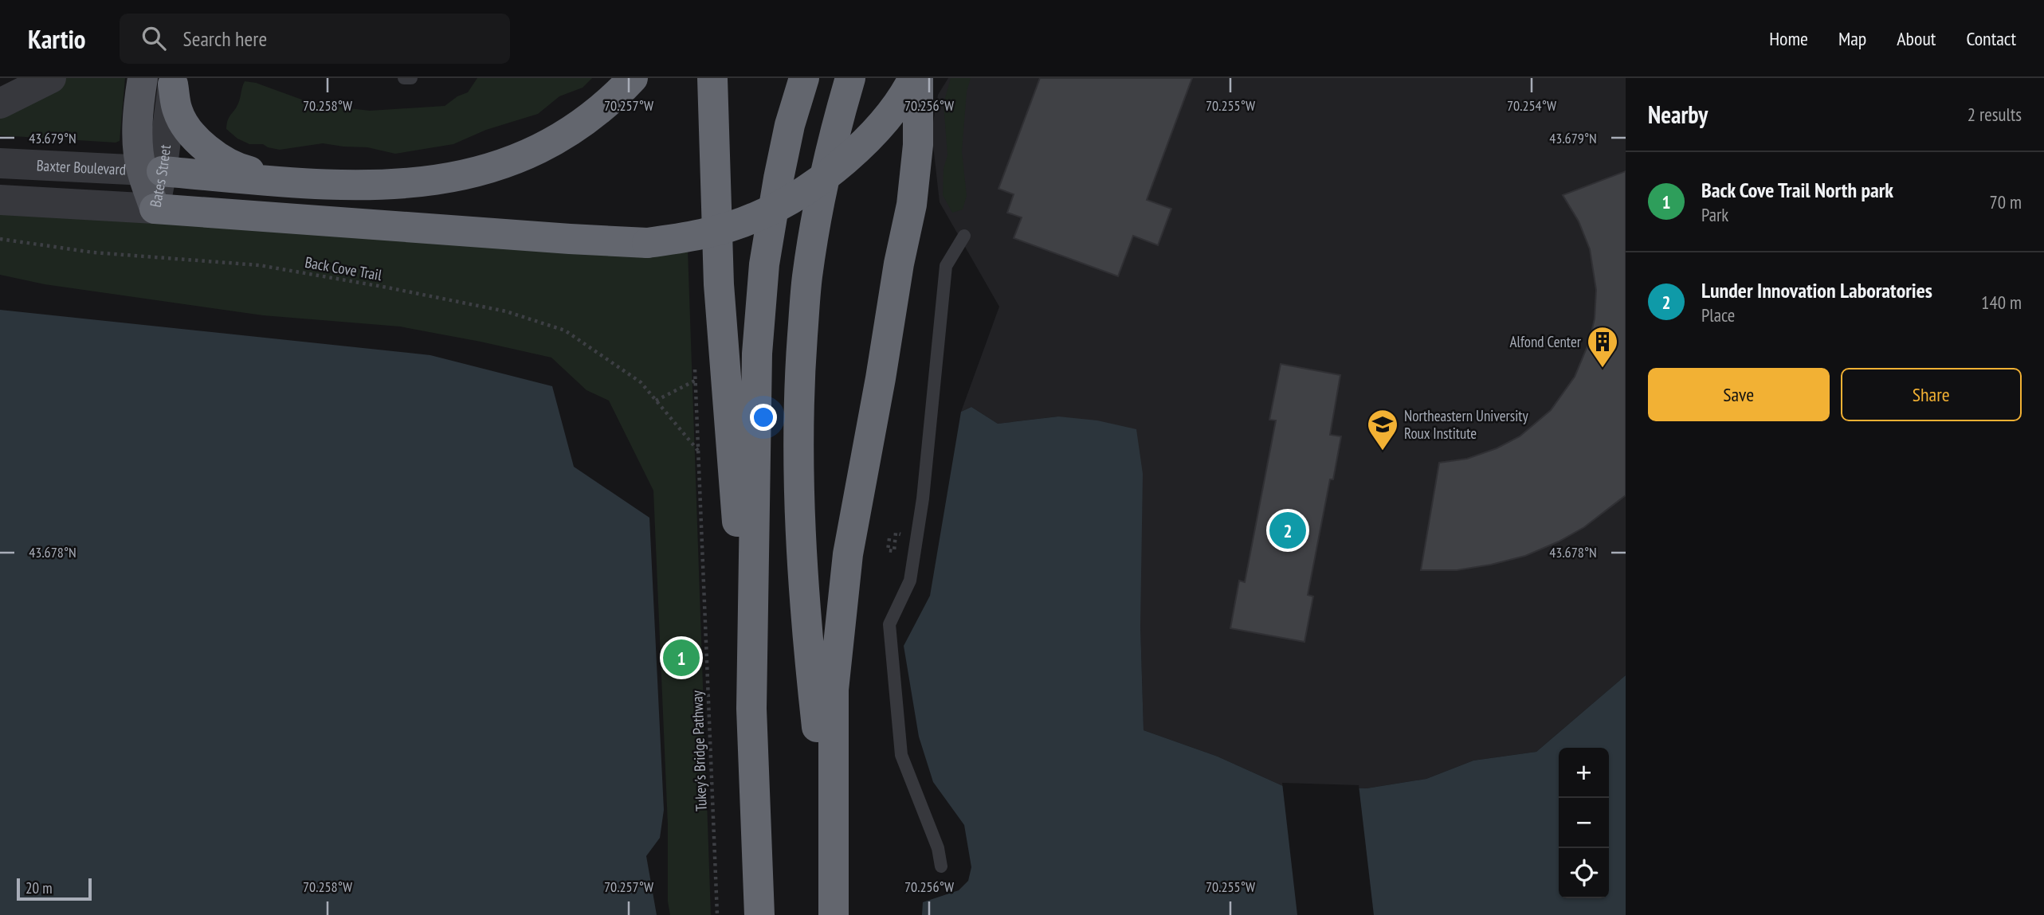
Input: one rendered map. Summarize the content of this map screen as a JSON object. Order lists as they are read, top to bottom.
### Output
{
  "streets": {
    "main road": ["Bates Street"],
    "street": ["Baxter Boulevard"],
    "path": ["Back Cove Trail", "Tukey's Bridge Pathway"]
  },
  "crossings": [
    ["Baxter Boulevard", "Bates Street"],
    ["Back Cove Trail", "Tukey's Bridge Pathway"]
  ],
  "places": {
    "building": ["Alfond Center"],
    "school or university": ["Northeastern University Roux Institute"]
  },
  "scale_bar": "20 m",
  "page": {
    "header": "Kartio",
    "search": "Search here",
    "nav": [
      "Home",
      "Map",
      "About",
      "Contact"
    ],
    "heading": ["Nearby", "2 results"],
    "list": [
      {
        "mark": "1",
        "name": "Back Cove Trail North park",
        "note": "Park",
        "value": "70 m"
      },
      {
        "mark": "2",
        "name": "Lunder Innovation Laboratories",
        "note": "Place",
        "value": "140 m"
      }
    ],
    "buttons": ["Save", "Share"],
    "pins": ["2", "1"],
    "map_buttons": ["+", "−"],
    "scale": "20 m"
  },
  "coordinates": [
    "70.258°W",
    "70.257°W",
    "70.256°W",
    "70.255°W",
    "70.254°W",
    "43.679°N",
    "43.678°N"
  ]
}
